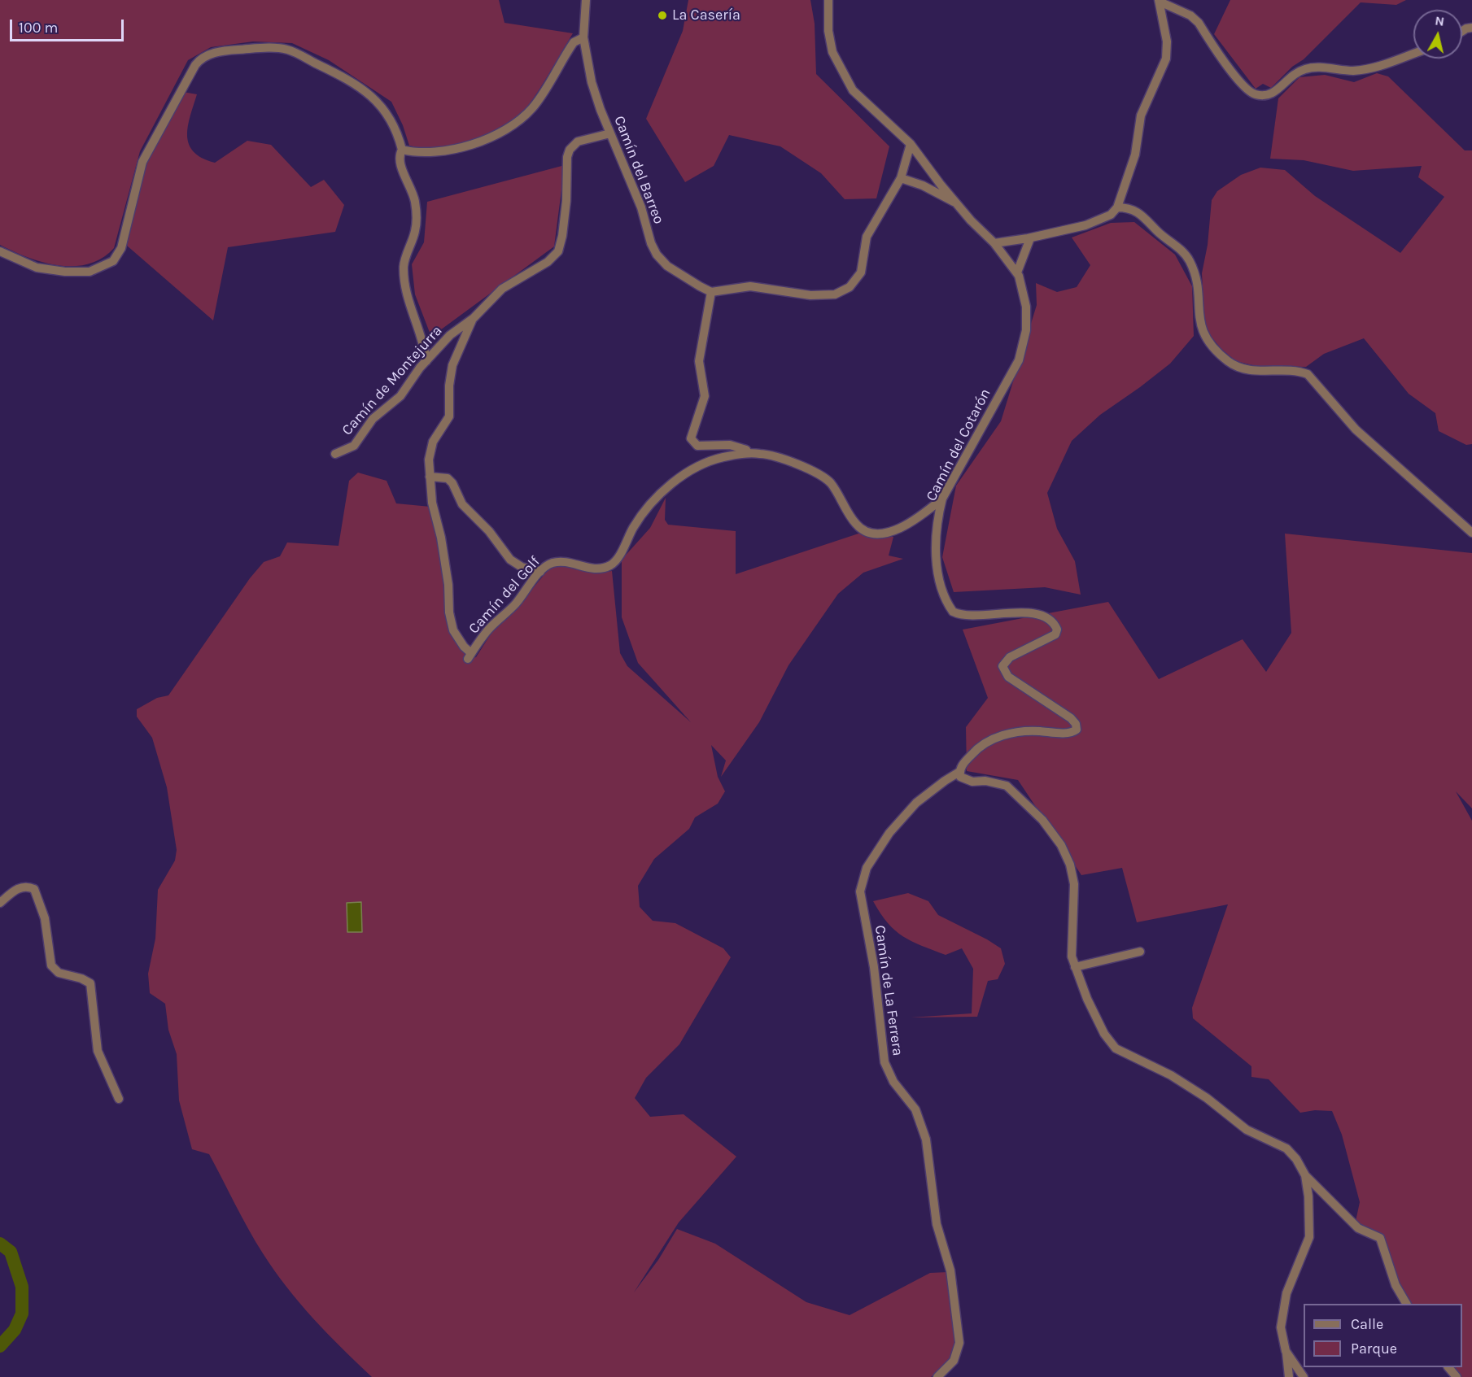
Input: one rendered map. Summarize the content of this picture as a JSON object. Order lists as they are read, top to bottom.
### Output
{
  "streets": {
    "street": [
      "Camín del Barreo",
      "Camín de Montejurra",
      "Camín del Cotarón",
      "Camín del Golf",
      "Camín de La Ferrera"
    ]
  },
  "crossings": [
    ["Camín del Barreo", "Camín de Montejurra"],
    ["Camín del Cotarón", "Camín del Golf"],
    ["Camín del Cotarón", "Camín de La Ferrera"]
  ],
  "places": ["La Casería"],
  "legend": ["Calle", "Parque"],
  "scale_bar": "100 m",
  "north": "top"
}
